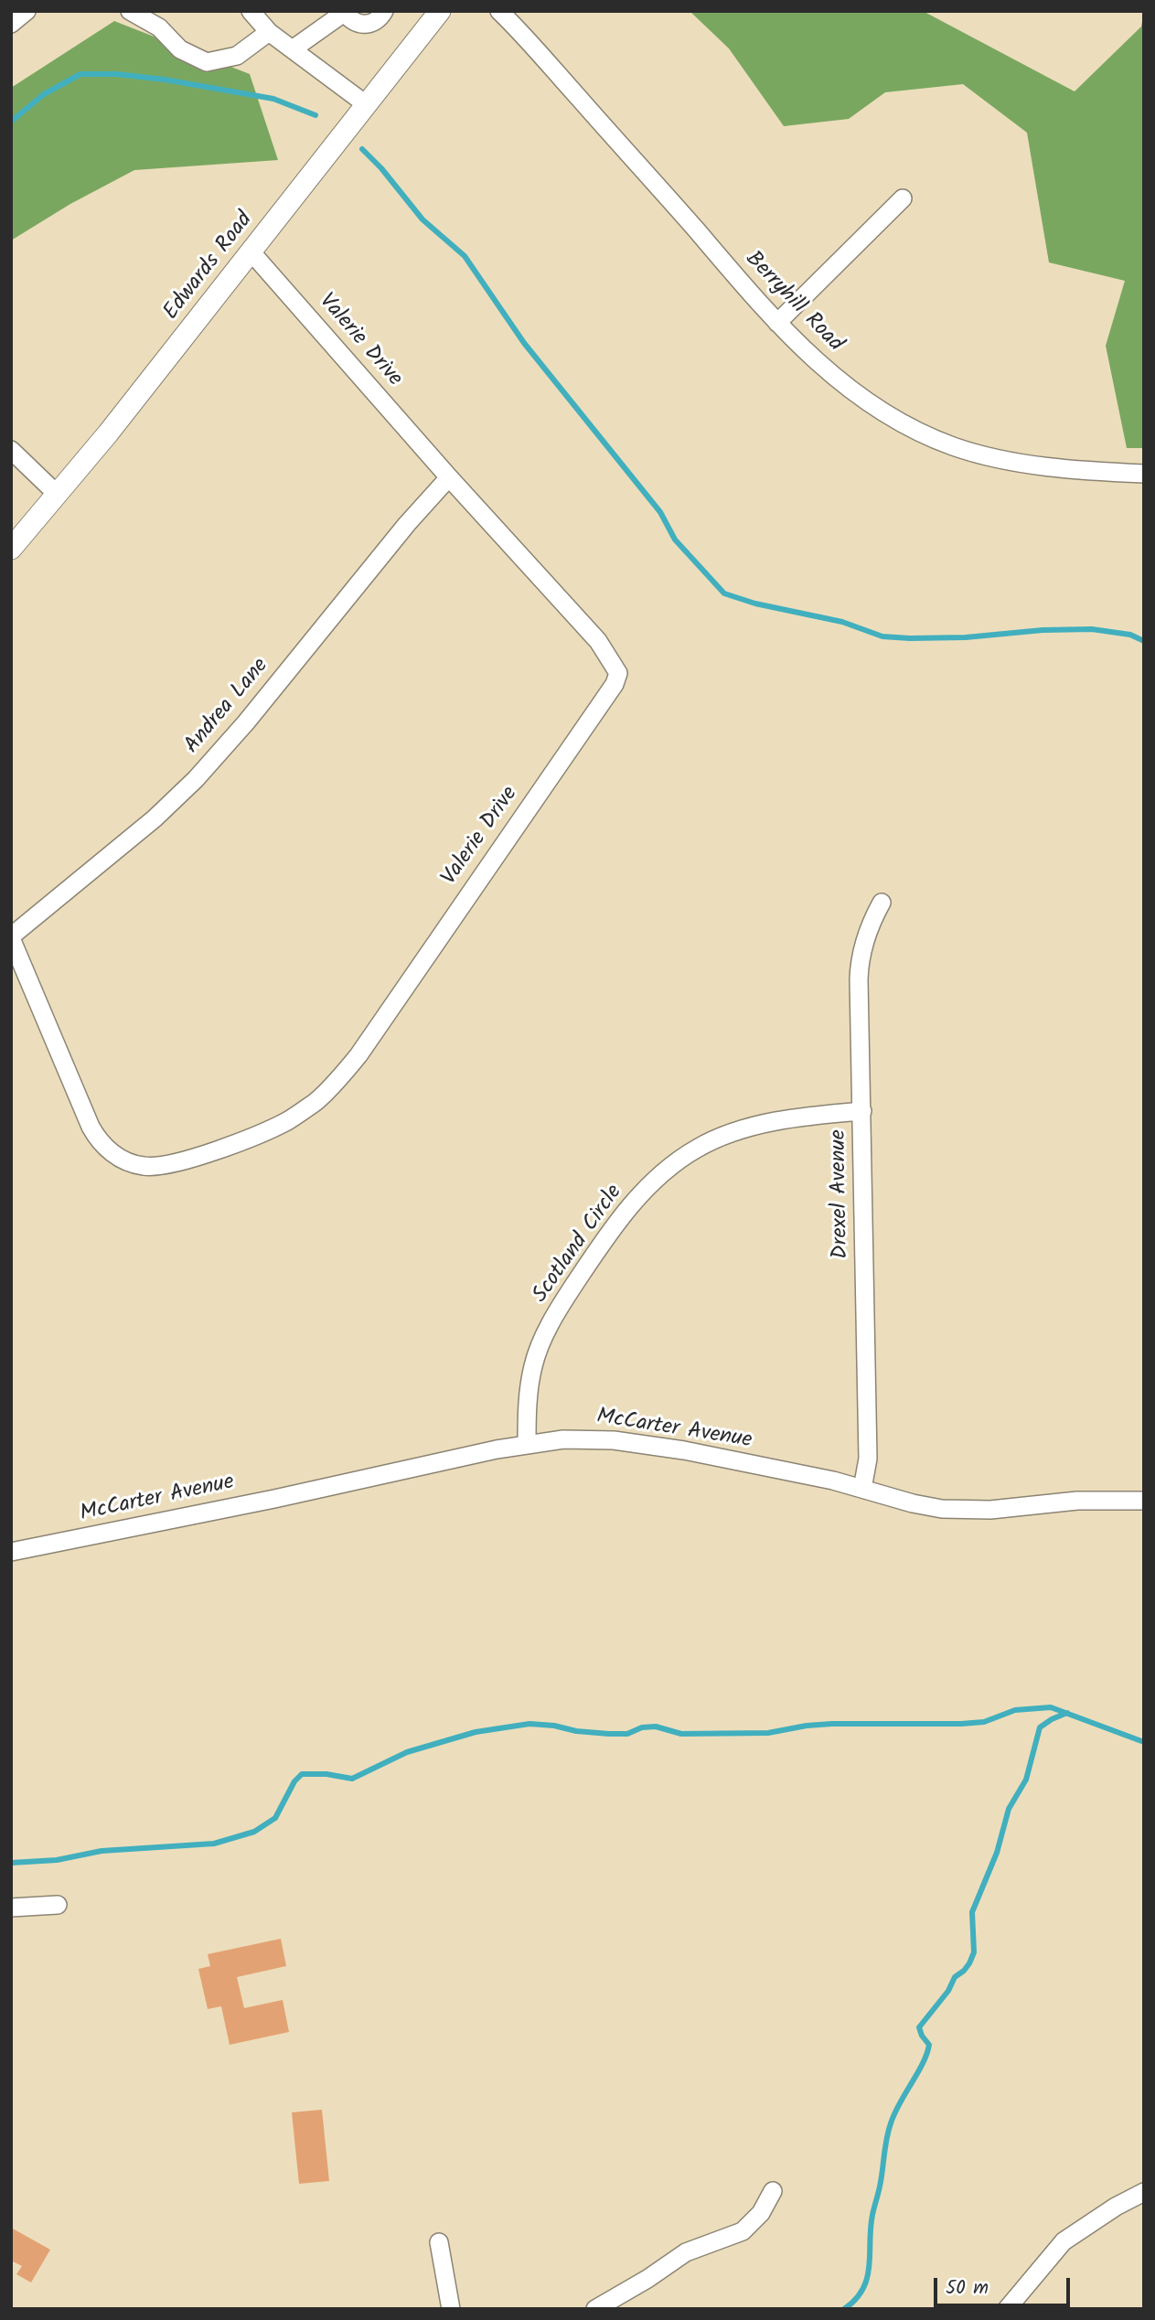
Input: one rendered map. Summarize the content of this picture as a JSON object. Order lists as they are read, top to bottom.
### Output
{
  "streets": {
    "street": [
      "Edwards Road",
      "Berryhill Road",
      "Valerie Drive",
      "Andrea Lane",
      "Drexel Avenue",
      "Scotland Circle",
      "McCarter Avenue"
    ]
  },
  "crossings": [
    ["Edwards Road", "Valerie Drive"],
    ["Valerie Drive", "Andrea Lane"],
    ["Drexel Avenue", "Scotland Circle"],
    ["Drexel Avenue", "McCarter Avenue"],
    ["Scotland Circle", "McCarter Avenue"]
  ],
  "scale_bar": "50 m"
}
